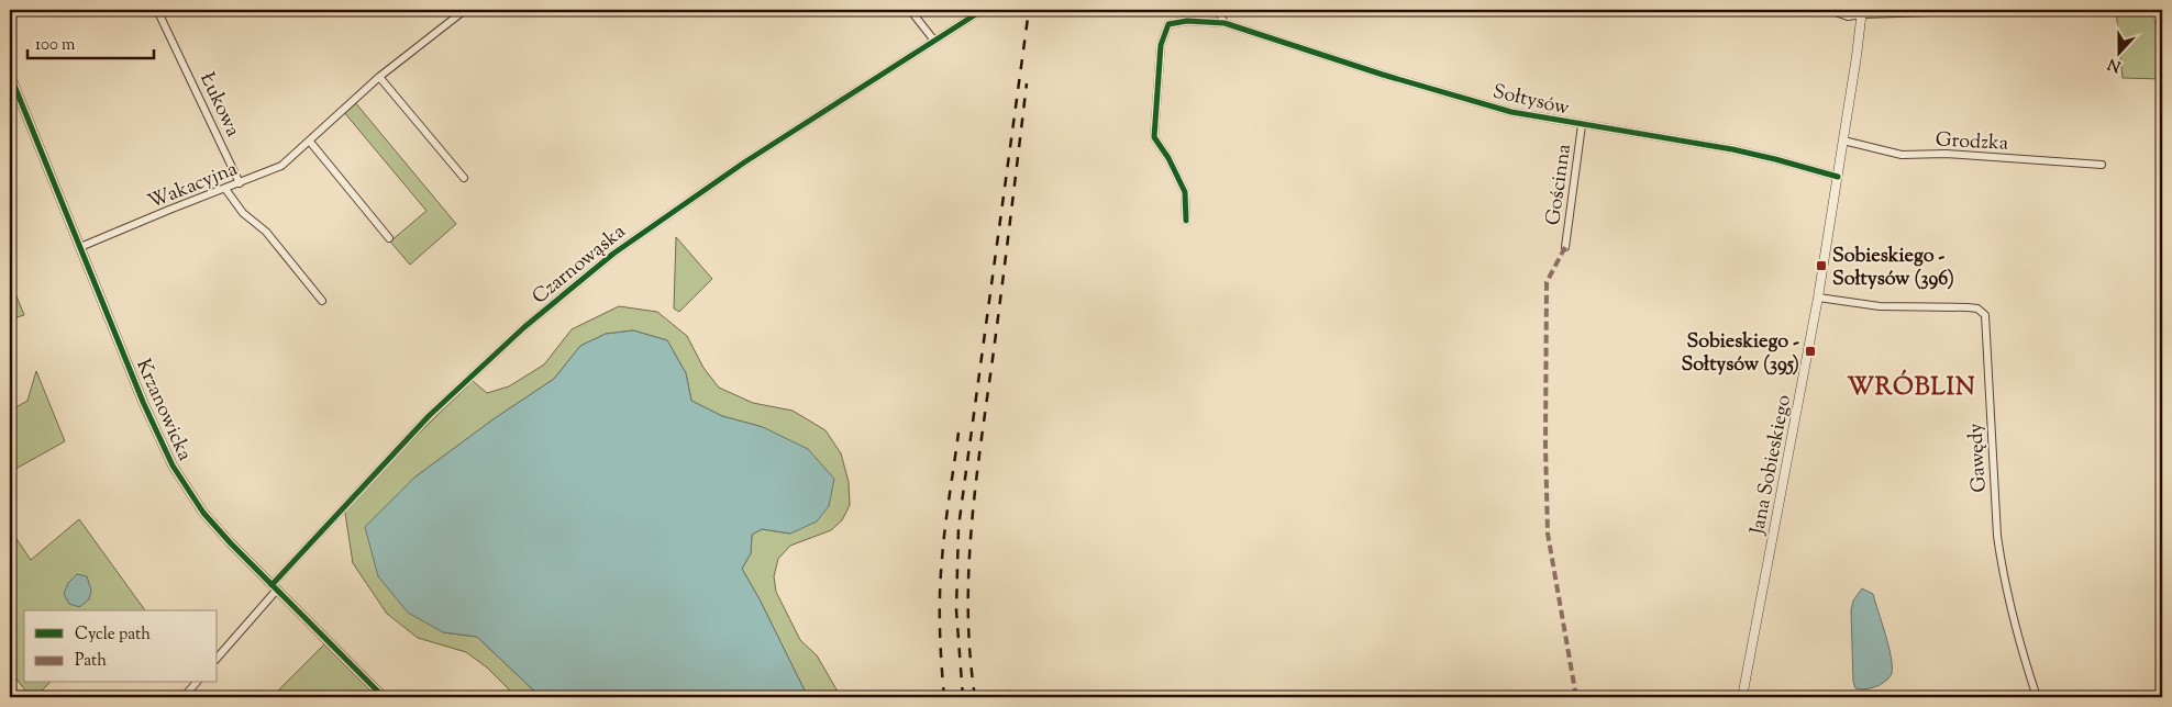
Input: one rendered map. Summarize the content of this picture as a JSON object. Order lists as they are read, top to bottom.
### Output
{
  "streets": {
    "street": [
      "Sołtysów",
      "Łukowa",
      "Grodzka",
      "Wakacyjna",
      "Gościnna",
      "Czarnowąska",
      "Krzanowicka",
      "Gawędy",
      "Jana Sobieskiego"
    ]
  },
  "crossings": [
    ["Sołtysów", "Gościnna"],
    ["Sołtysów", "Jana Sobieskiego"],
    ["Łukowa", "Wakacyjna"],
    ["Grodzka", "Jana Sobieskiego"],
    ["Wakacyjna", "Krzanowicka"],
    ["Czarnowąska", "Krzanowicka"],
    ["Gawędy", "Jana Sobieskiego"]
  ],
  "districts": ["WRÓBLIN"],
  "places": {
    "transit": ["Sobieskiego - Sołtysów (396)", "Sobieskiego - Sołtysów (395)"]
  },
  "legend": ["Cycle path", "Path"],
  "scale_bar": "100 m",
  "north": "bottom"
}
